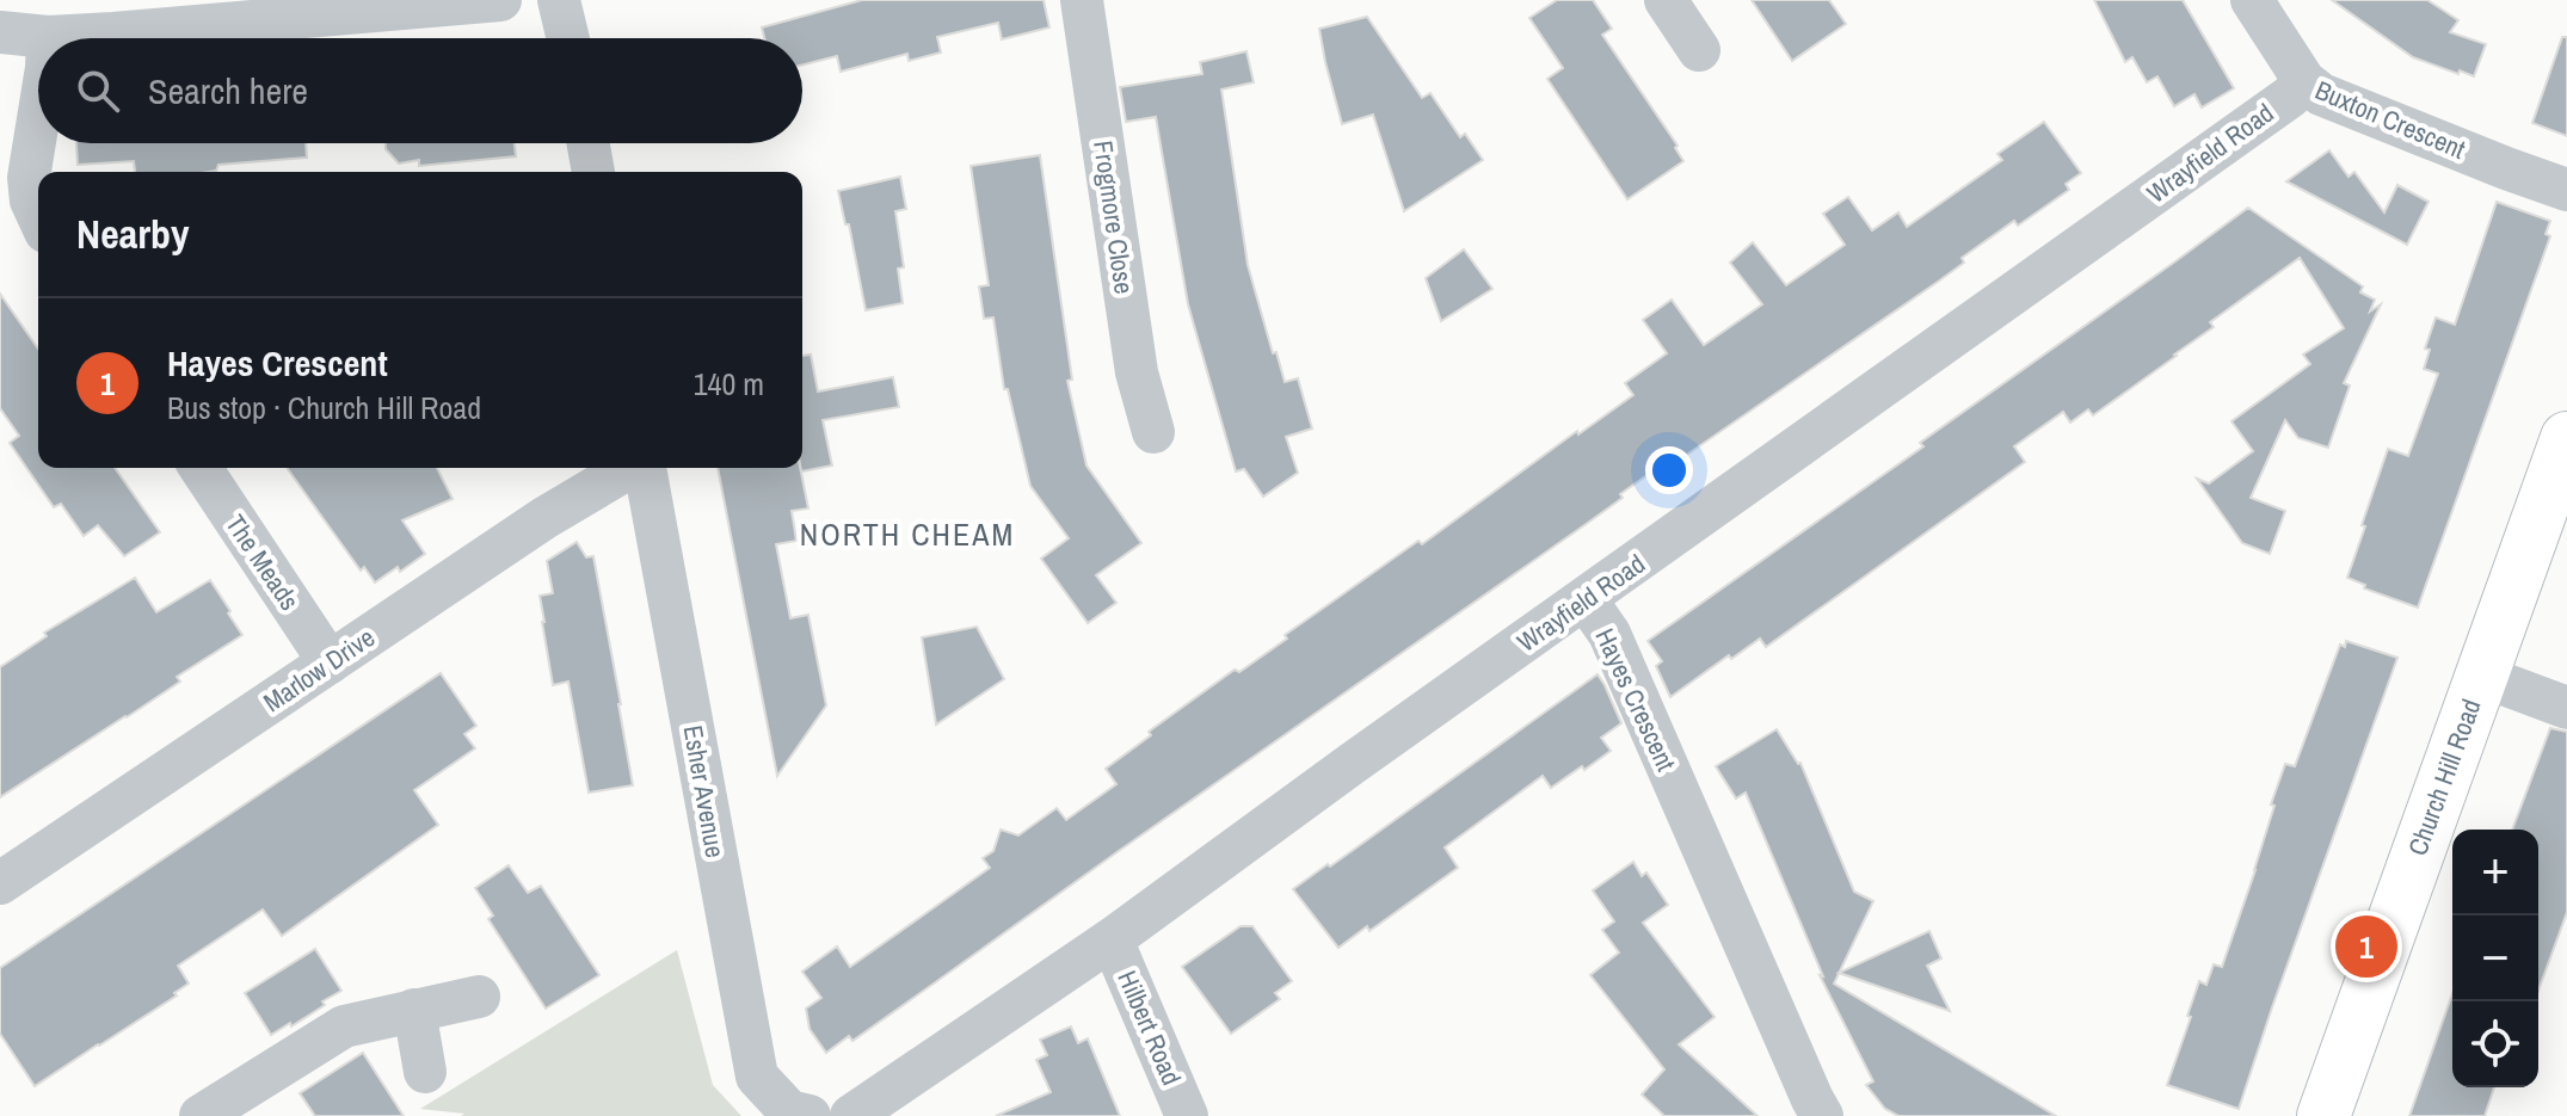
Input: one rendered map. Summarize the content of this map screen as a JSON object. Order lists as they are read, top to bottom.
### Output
{
  "streets": {
    "street": [
      "Buxton Crescent",
      "Wrayfield Road",
      "Frogmore Close",
      "The Meads",
      "Marlow Drive",
      "Hayes Crescent",
      "Church Hill Road",
      "Esher Avenue",
      "Hilbert Road"
    ]
  },
  "crossings": [
    ["Buxton Crescent", "Wrayfield Road"],
    ["Wrayfield Road", "Hayes Crescent"],
    ["Wrayfield Road", "Hilbert Road"],
    ["The Meads", "Marlow Drive"]
  ],
  "districts": ["NORTH CHEAM"],
  "page": {
    "search": "Search here",
    "heading": "Nearby",
    "list": [
      {
        "mark": "1",
        "name": "Hayes Crescent",
        "note": "Bus stop · Church Hill Road",
        "value": "140 m"
      }
    ],
    "map_buttons": ["+", "−"],
    "pins": "1"
  }
}
